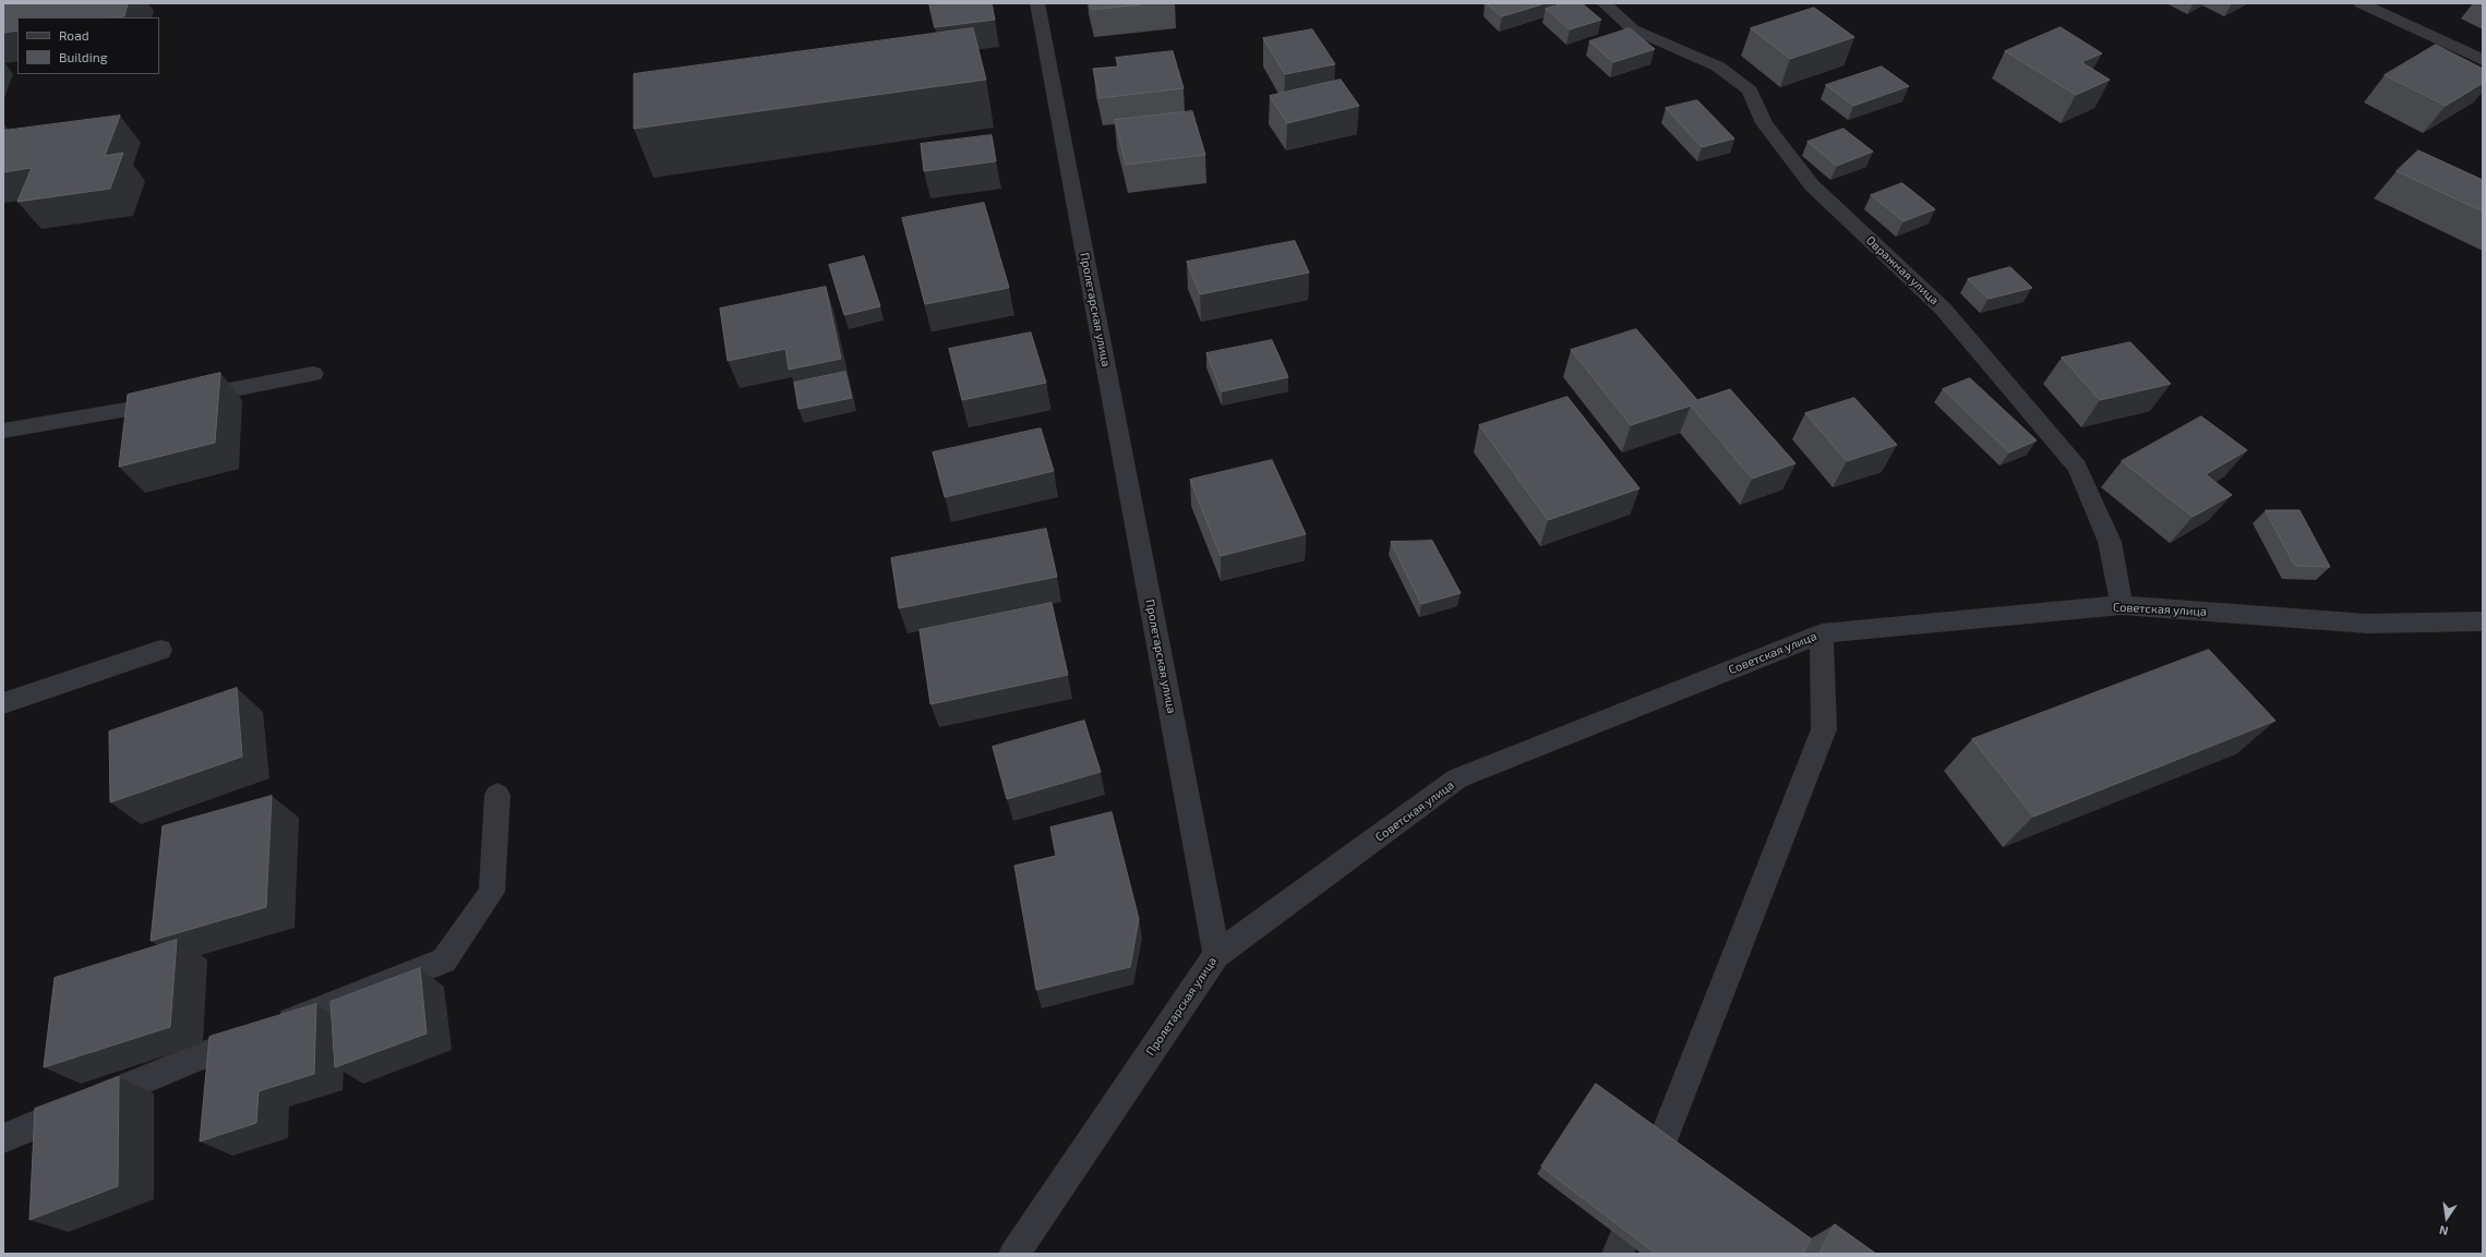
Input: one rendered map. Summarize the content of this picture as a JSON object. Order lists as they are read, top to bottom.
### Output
{
  "streets": {
    "street": ["Овражная улица", "Пролетарская улица", "Советская улица"]
  },
  "crossings": [
    ["Овражная улица", "Советская улица"],
    ["Пролетарская улица", "Советская улица"]
  ],
  "legend": ["Road", "Building"],
  "north": "bottom"
}
